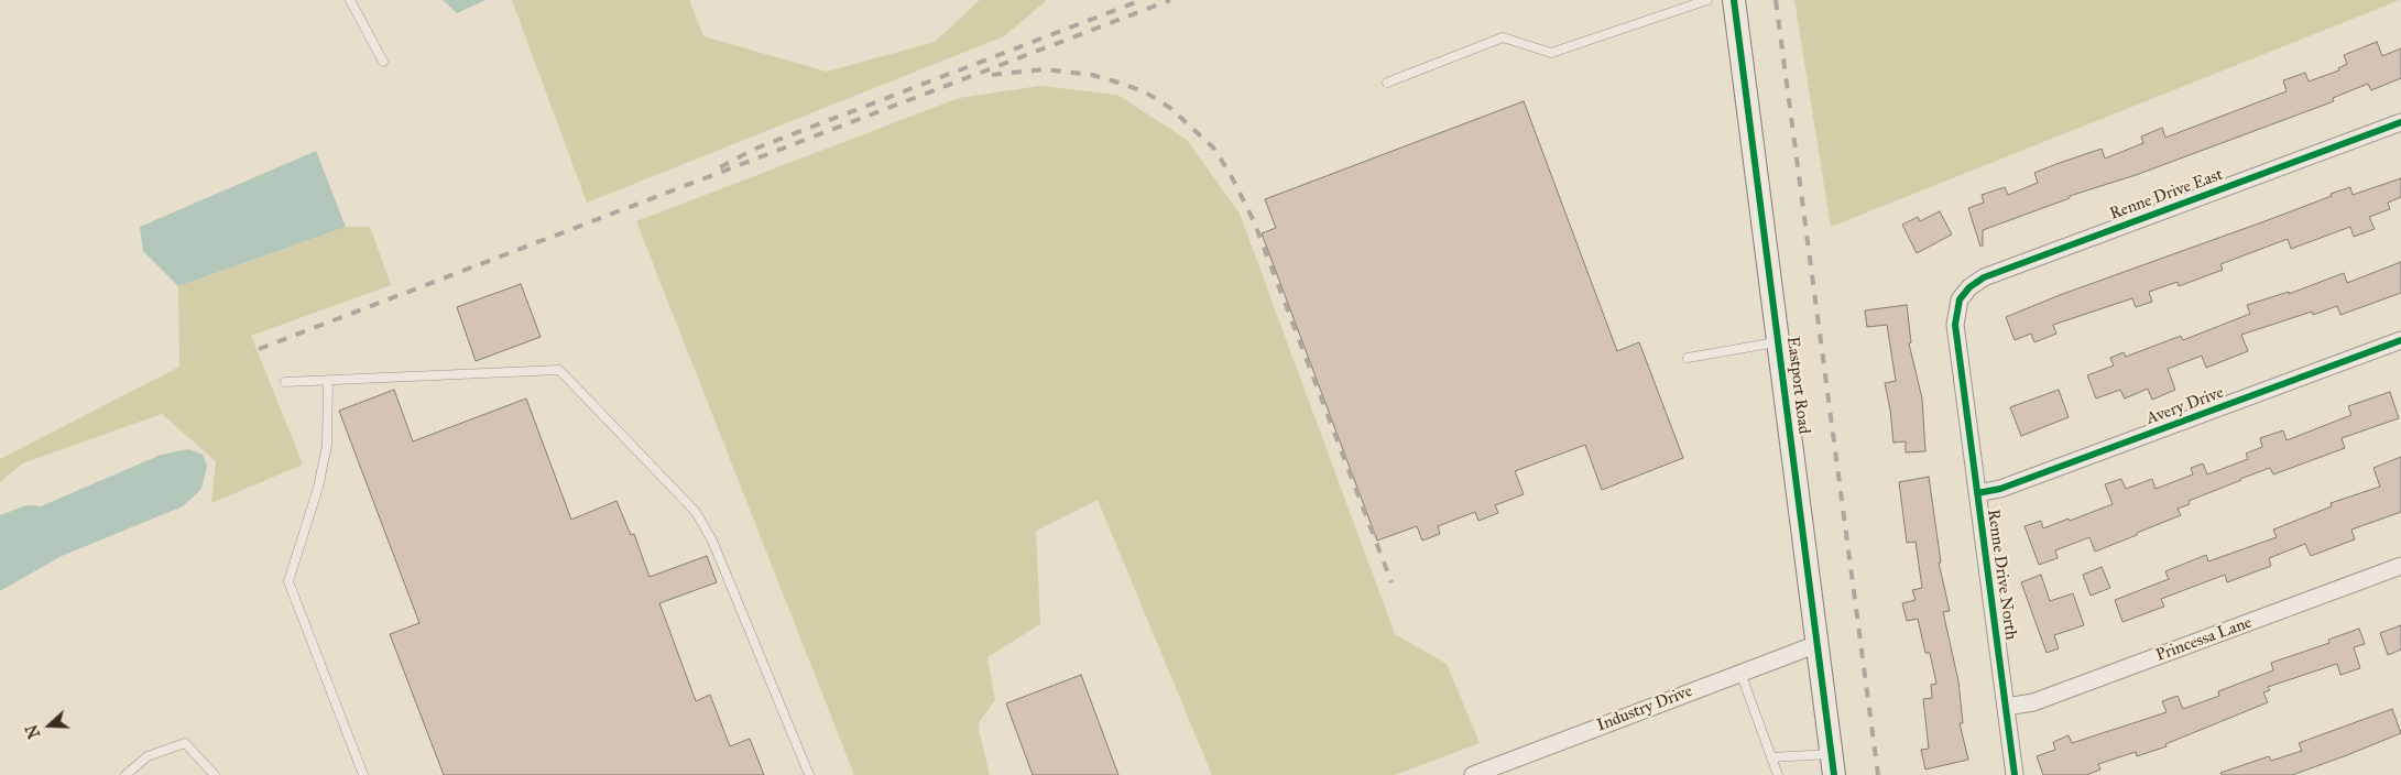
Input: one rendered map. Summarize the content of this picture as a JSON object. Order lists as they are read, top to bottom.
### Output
{
  "streets": {
    "street": [
      "Renne Drive East",
      "Eastport Road",
      "Avery Drive",
      "Renne Drive North",
      "Princessa Lane",
      "Industry Drive"
    ]
  },
  "crossings": [
    ["Renne Drive East", "Renne Drive North"],
    ["Eastport Road", "Industry Drive"],
    ["Avery Drive", "Renne Drive North"],
    ["Renne Drive North", "Princessa Lane"]
  ],
  "north": "left"
}
